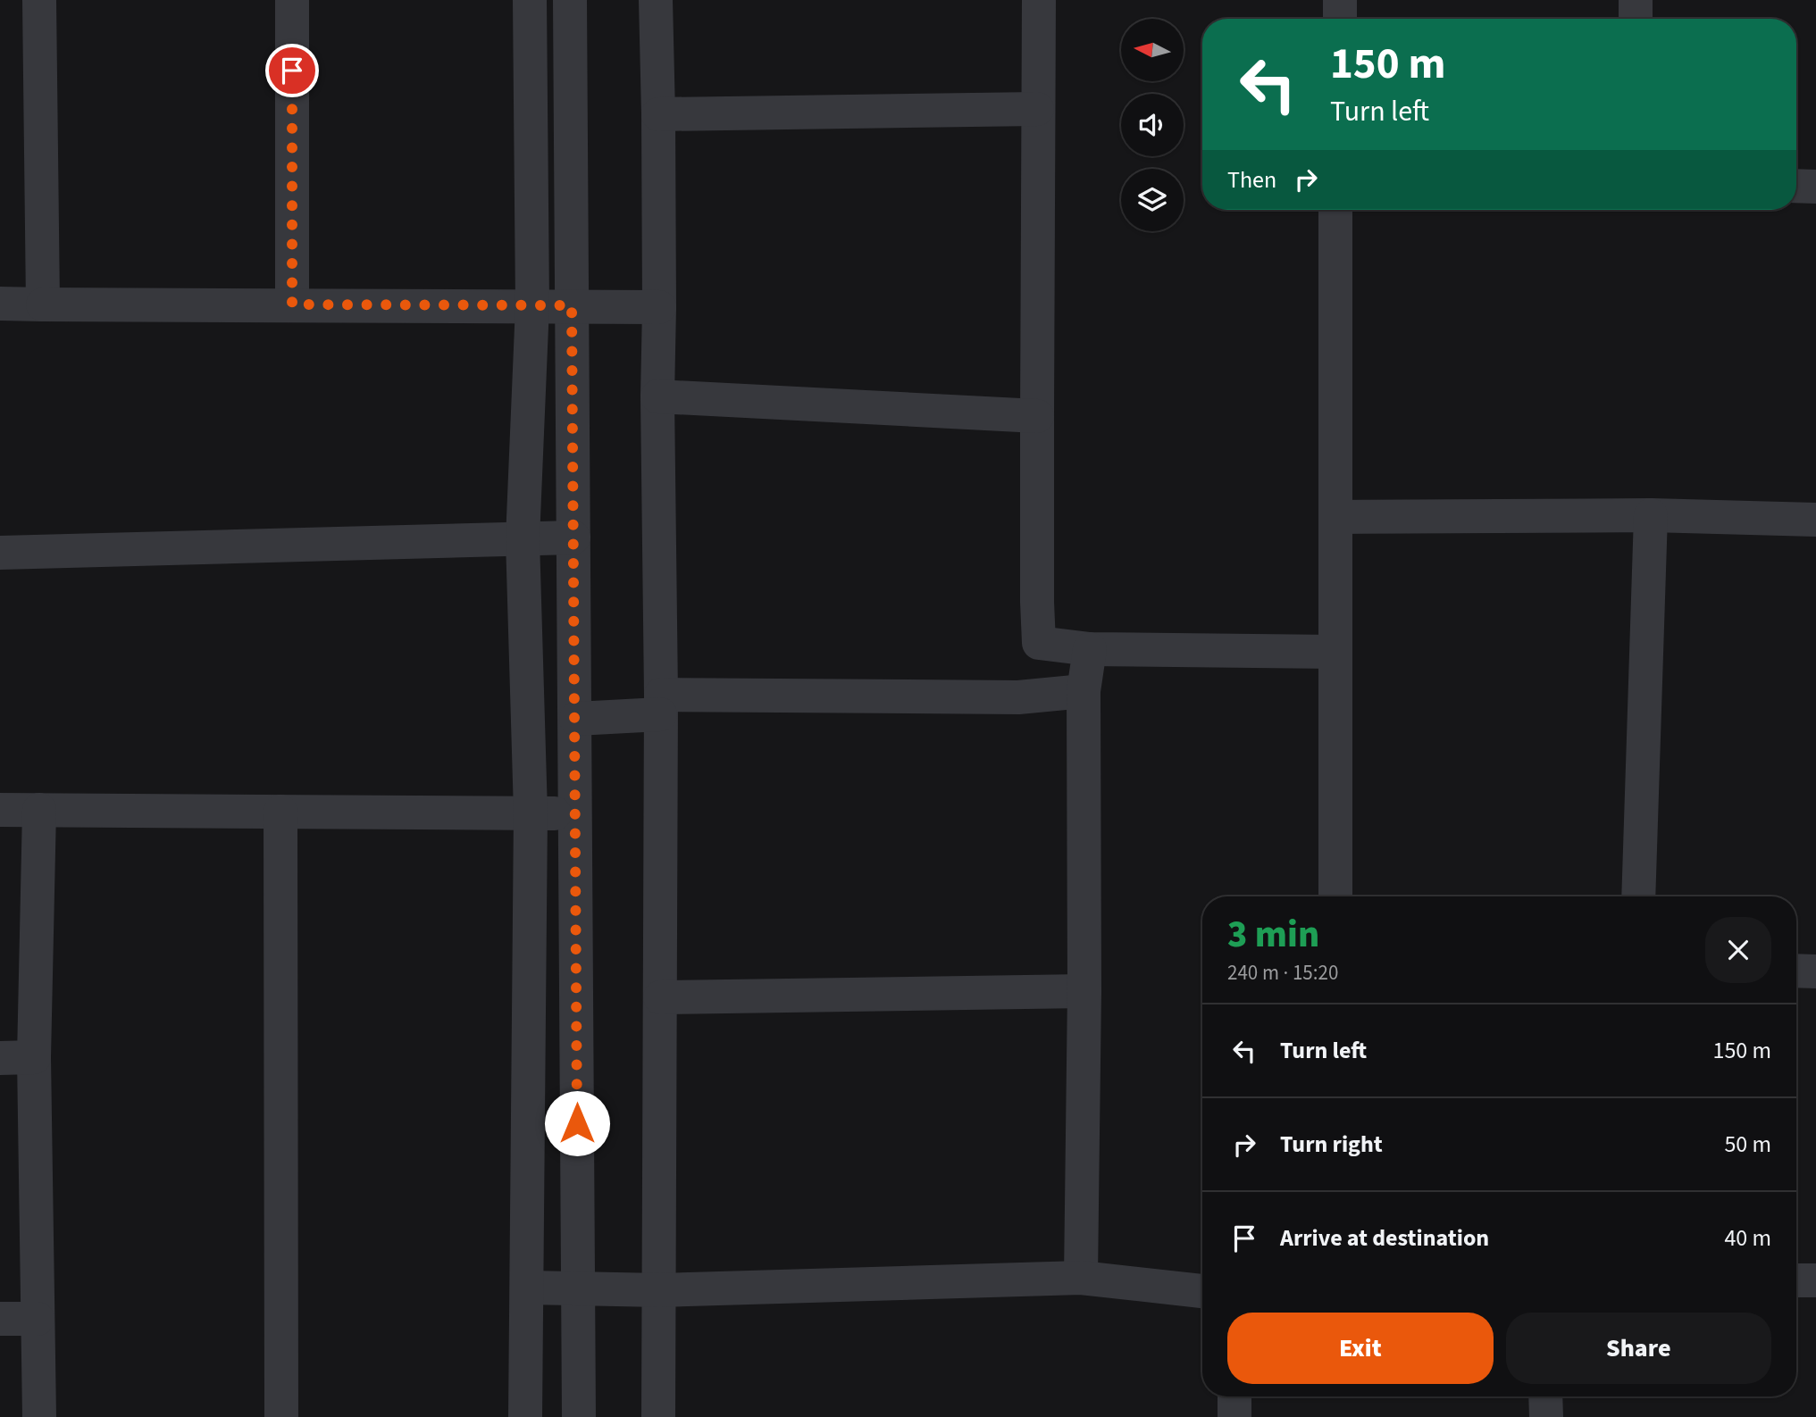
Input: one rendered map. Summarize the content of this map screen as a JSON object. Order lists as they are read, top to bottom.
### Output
{
  "north": "left",
  "page": {
    "turn": ["150 m", "Turn left"],
    "then": "Then",
    "heading": ["3 min", "240 m · 15:20"],
    "list": [
      {
        "name": "Turn left",
        "value": "150 m"
      },
      {
        "name": "Turn right",
        "value": "50 m"
      },
      {
        "name": "Arrive at destination",
        "value": "40 m"
      }
    ],
    "buttons": ["Exit", "Share"]
  }
}
